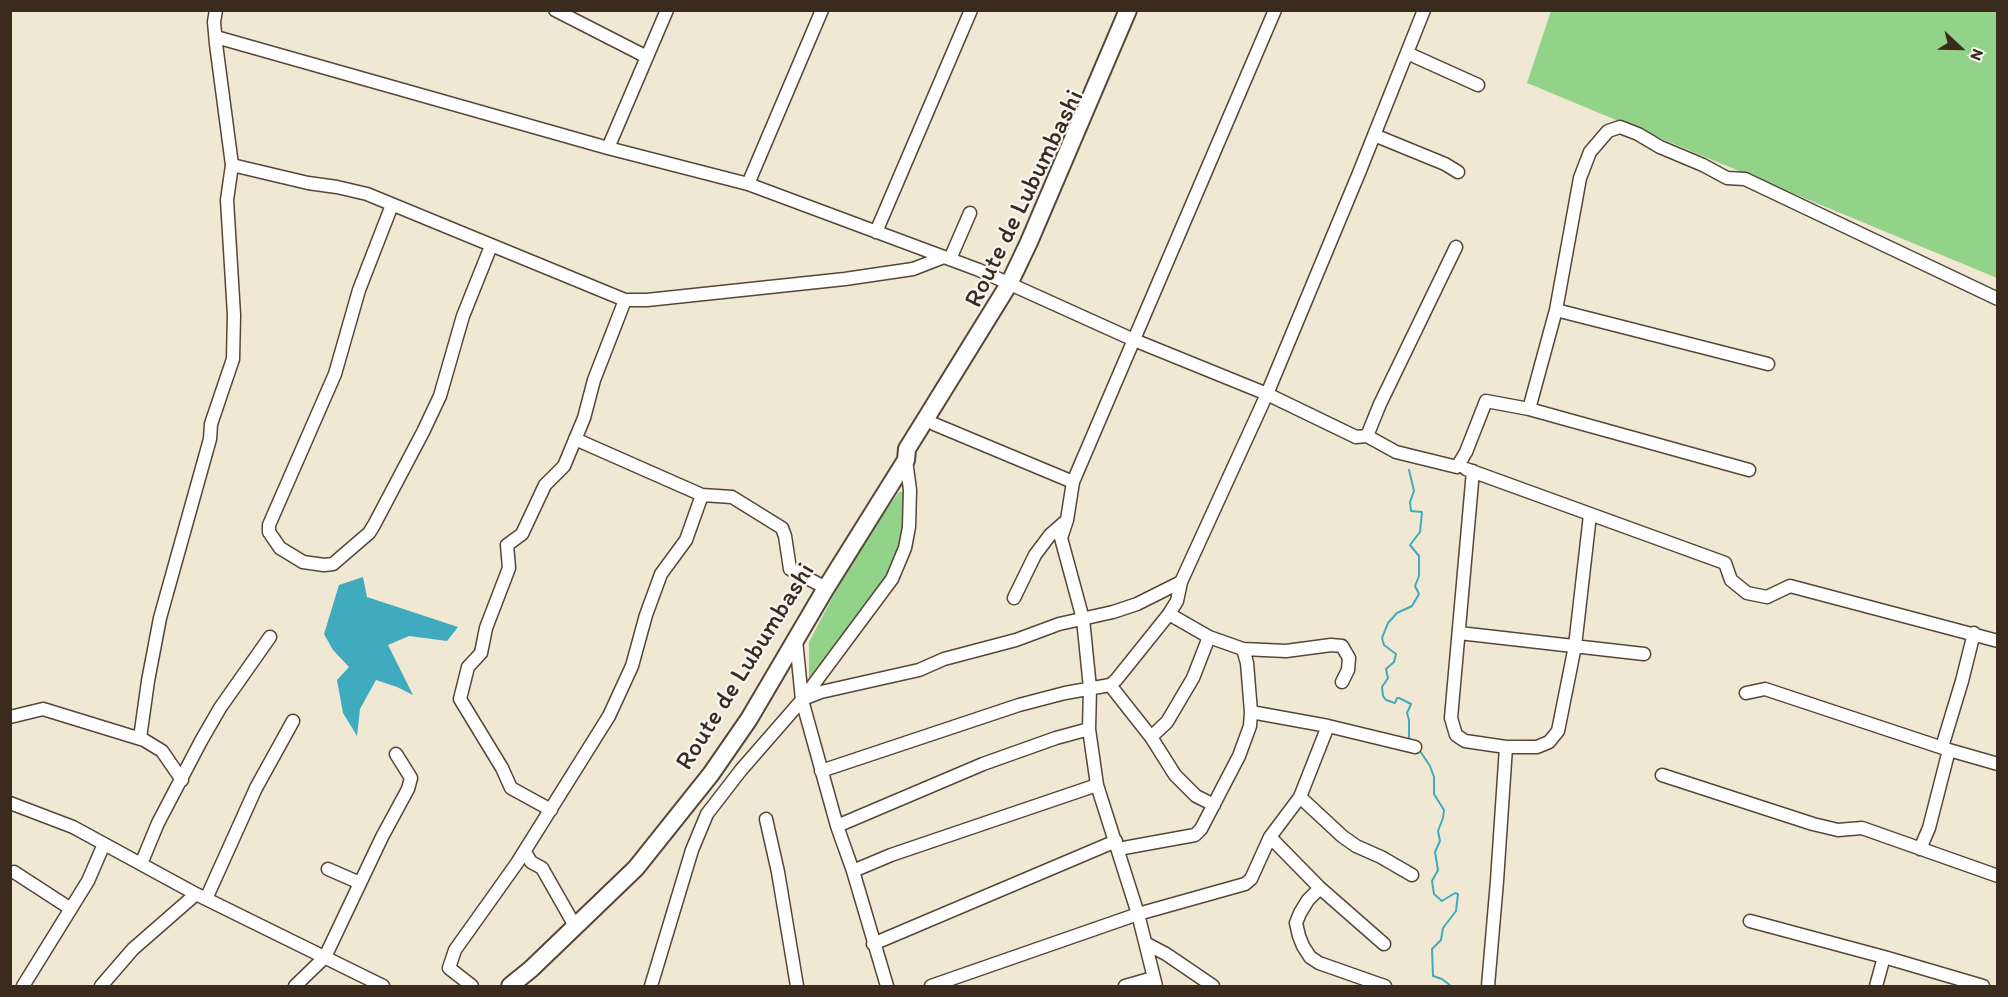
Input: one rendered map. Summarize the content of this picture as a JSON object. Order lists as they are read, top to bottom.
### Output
{
  "streets": {
    "highway": ["Route de Lubumbashi"]
  },
  "north": "right"
}
